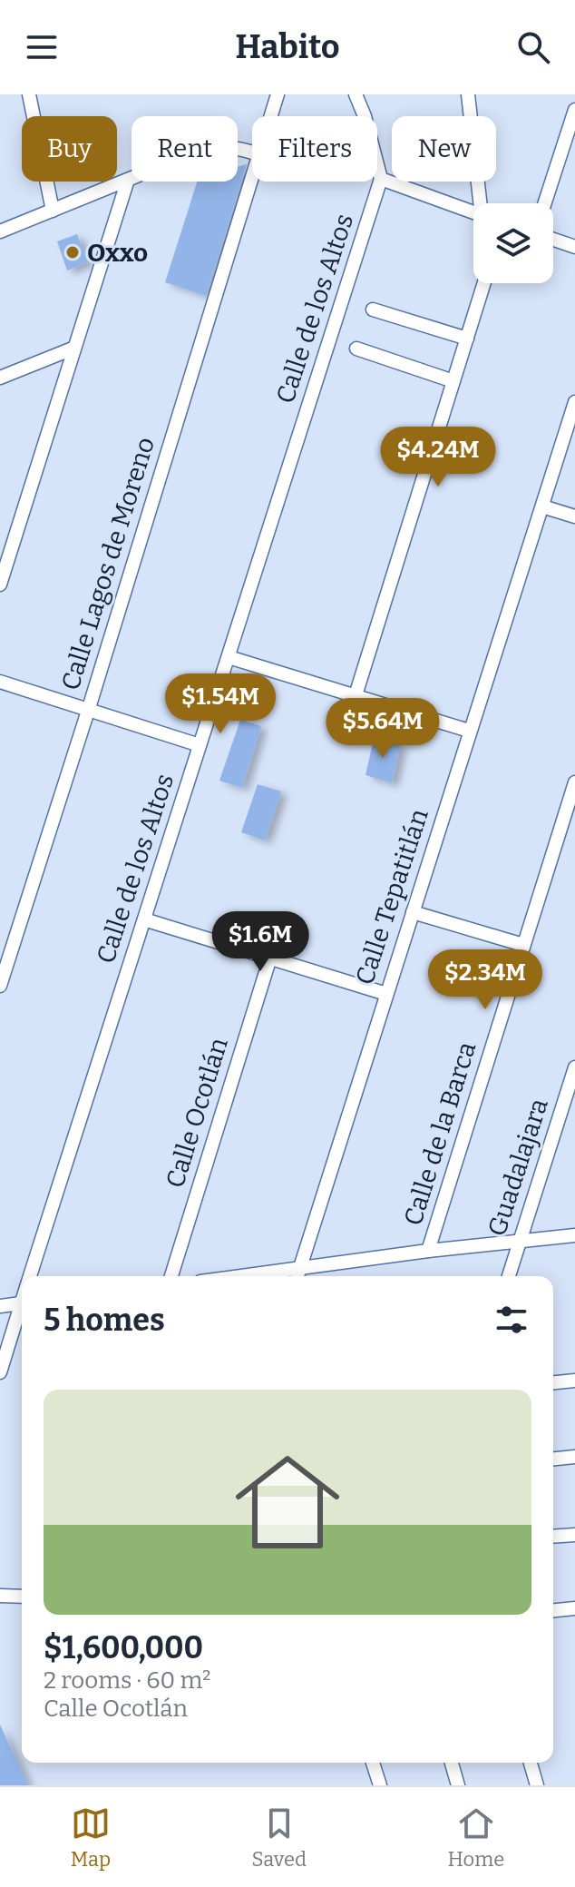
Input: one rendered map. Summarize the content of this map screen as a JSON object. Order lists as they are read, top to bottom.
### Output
{
  "streets": {
    "street": [
      "Calle de los Altos",
      "Calle Lagos de Moreno",
      "Calle Tepatitlán",
      "Calle Ocotlán",
      "Calle de la Barca",
      "Guadalajara"
    ]
  },
  "places": ["Oxxo"],
  "page": {
    "header": "Habito",
    "chip": [
      "Buy",
      "Rent",
      "Filters",
      "New"
    ],
    "price": [
      "$4.24M",
      "$1.54M",
      "$5.64M",
      "$1.6M",
      "$2.34M"
    ],
    "heading": "5 homes",
    "list": [
      {
        "name": "$1,600,000",
        "note": "2 rooms · 60 m² · Calle Ocotlán"
      }
    ],
    "tabs": ["Map", "Saved", "Home"]
  }
}
